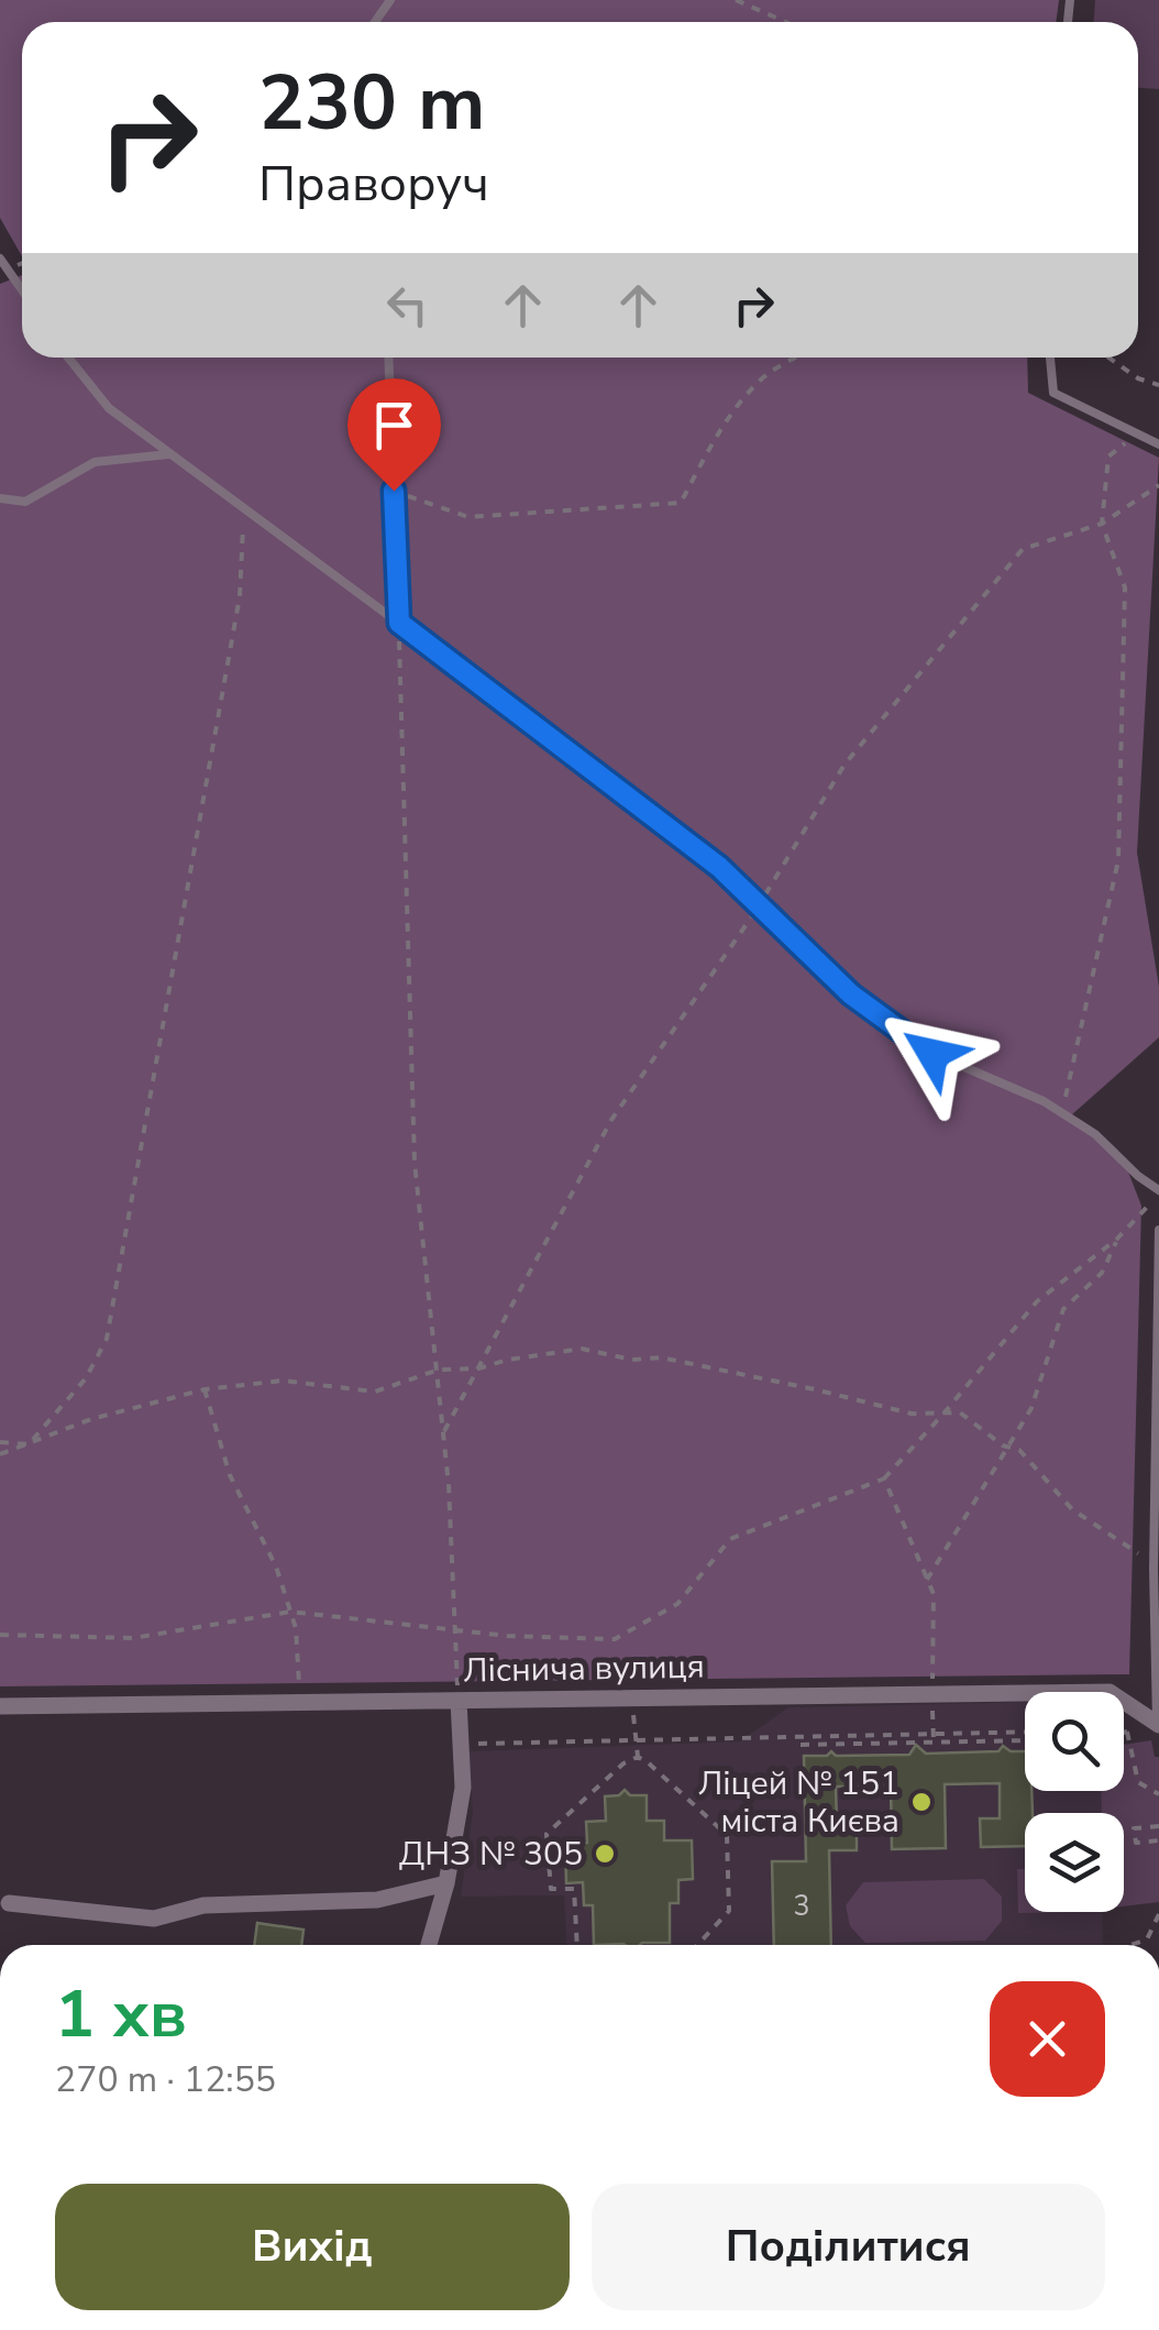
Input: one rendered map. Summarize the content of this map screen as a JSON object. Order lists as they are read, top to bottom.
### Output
{
  "streets": {
    "street": ["Ліснича вулиця"]
  },
  "places": ["Ліцей № 151 міста Києва", "ДНЗ № 305"],
  "house_numbers": ["3"],
  "page": {
    "turn": ["230 m", "Праворуч"],
    "heading": ["1 хв", "270 m · 12:55"],
    "buttons": ["Вихід", "Поділитися"]
  }
}
